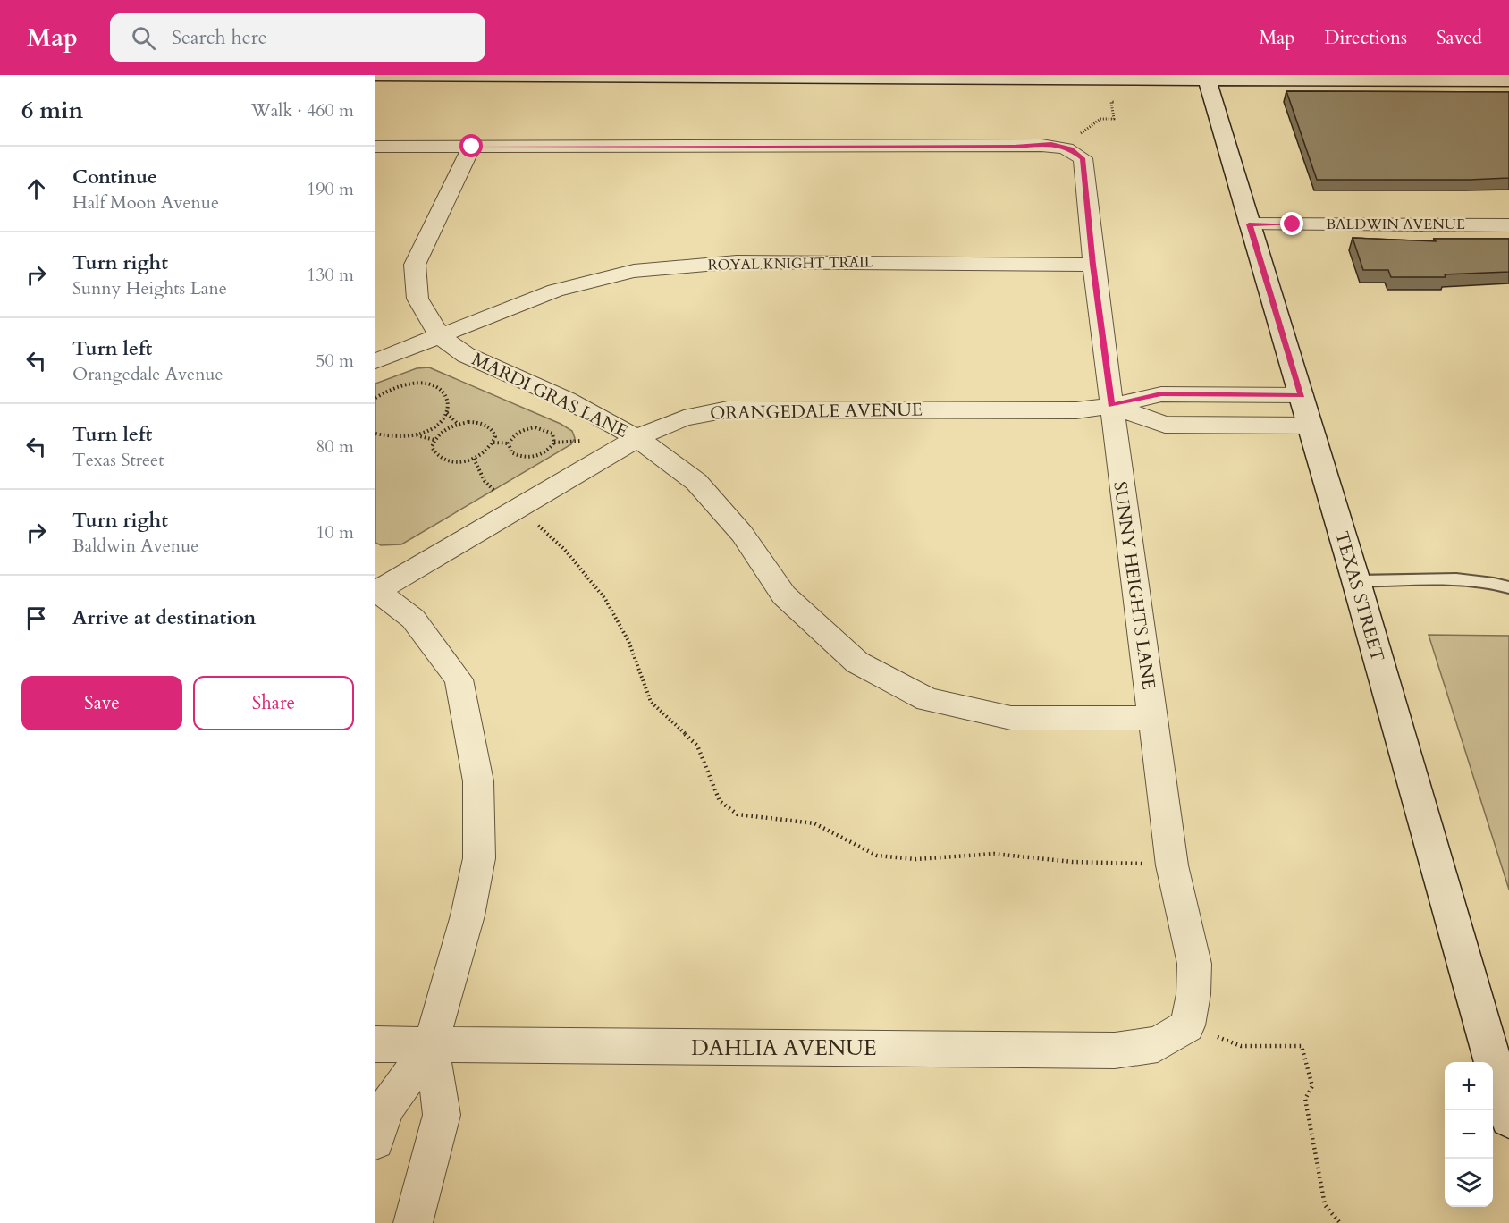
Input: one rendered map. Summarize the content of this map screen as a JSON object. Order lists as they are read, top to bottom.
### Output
{
  "streets": {
    "street": [
      "BALDWIN AVENUE",
      "ROYAL KNIGHT TRAIL",
      "MARDI GRAS LANE",
      "ORANGEDALE AVENUE",
      "SUNNY HEIGHTS LANE",
      "TEXAS STREET",
      "DAHLIA AVENUE"
    ]
  },
  "crossings": [
    ["BALDWIN AVENUE", "TEXAS STREET"],
    ["ROYAL KNIGHT TRAIL", "MARDI GRAS LANE"],
    ["ROYAL KNIGHT TRAIL", "SUNNY HEIGHTS LANE"],
    ["MARDI GRAS LANE", "ORANGEDALE AVENUE"],
    ["MARDI GRAS LANE", "SUNNY HEIGHTS LANE"],
    ["ORANGEDALE AVENUE", "SUNNY HEIGHTS LANE"],
    ["ORANGEDALE AVENUE", "TEXAS STREET"],
    ["SUNNY HEIGHTS LANE", "DAHLIA AVENUE"]
  ],
  "page": {
    "header": "Map",
    "search": "Search here",
    "nav": ["Map", "Directions", "Saved"],
    "heading": ["6 min", "Walk · 460 m"],
    "list": [
      ["Continue", "Half Moon Avenue", "190 m"],
      ["Turn right", "Sunny Heights Lane", "130 m"],
      ["Turn left", "Orangedale Avenue", "50 m"],
      ["Turn left", "Texas Street", "80 m"],
      ["Turn right", "Baldwin Avenue", "10 m"],
      "Arrive at destination"
    ],
    "buttons": ["Save", "Share"],
    "map_buttons": ["+", "−"]
  }
}
